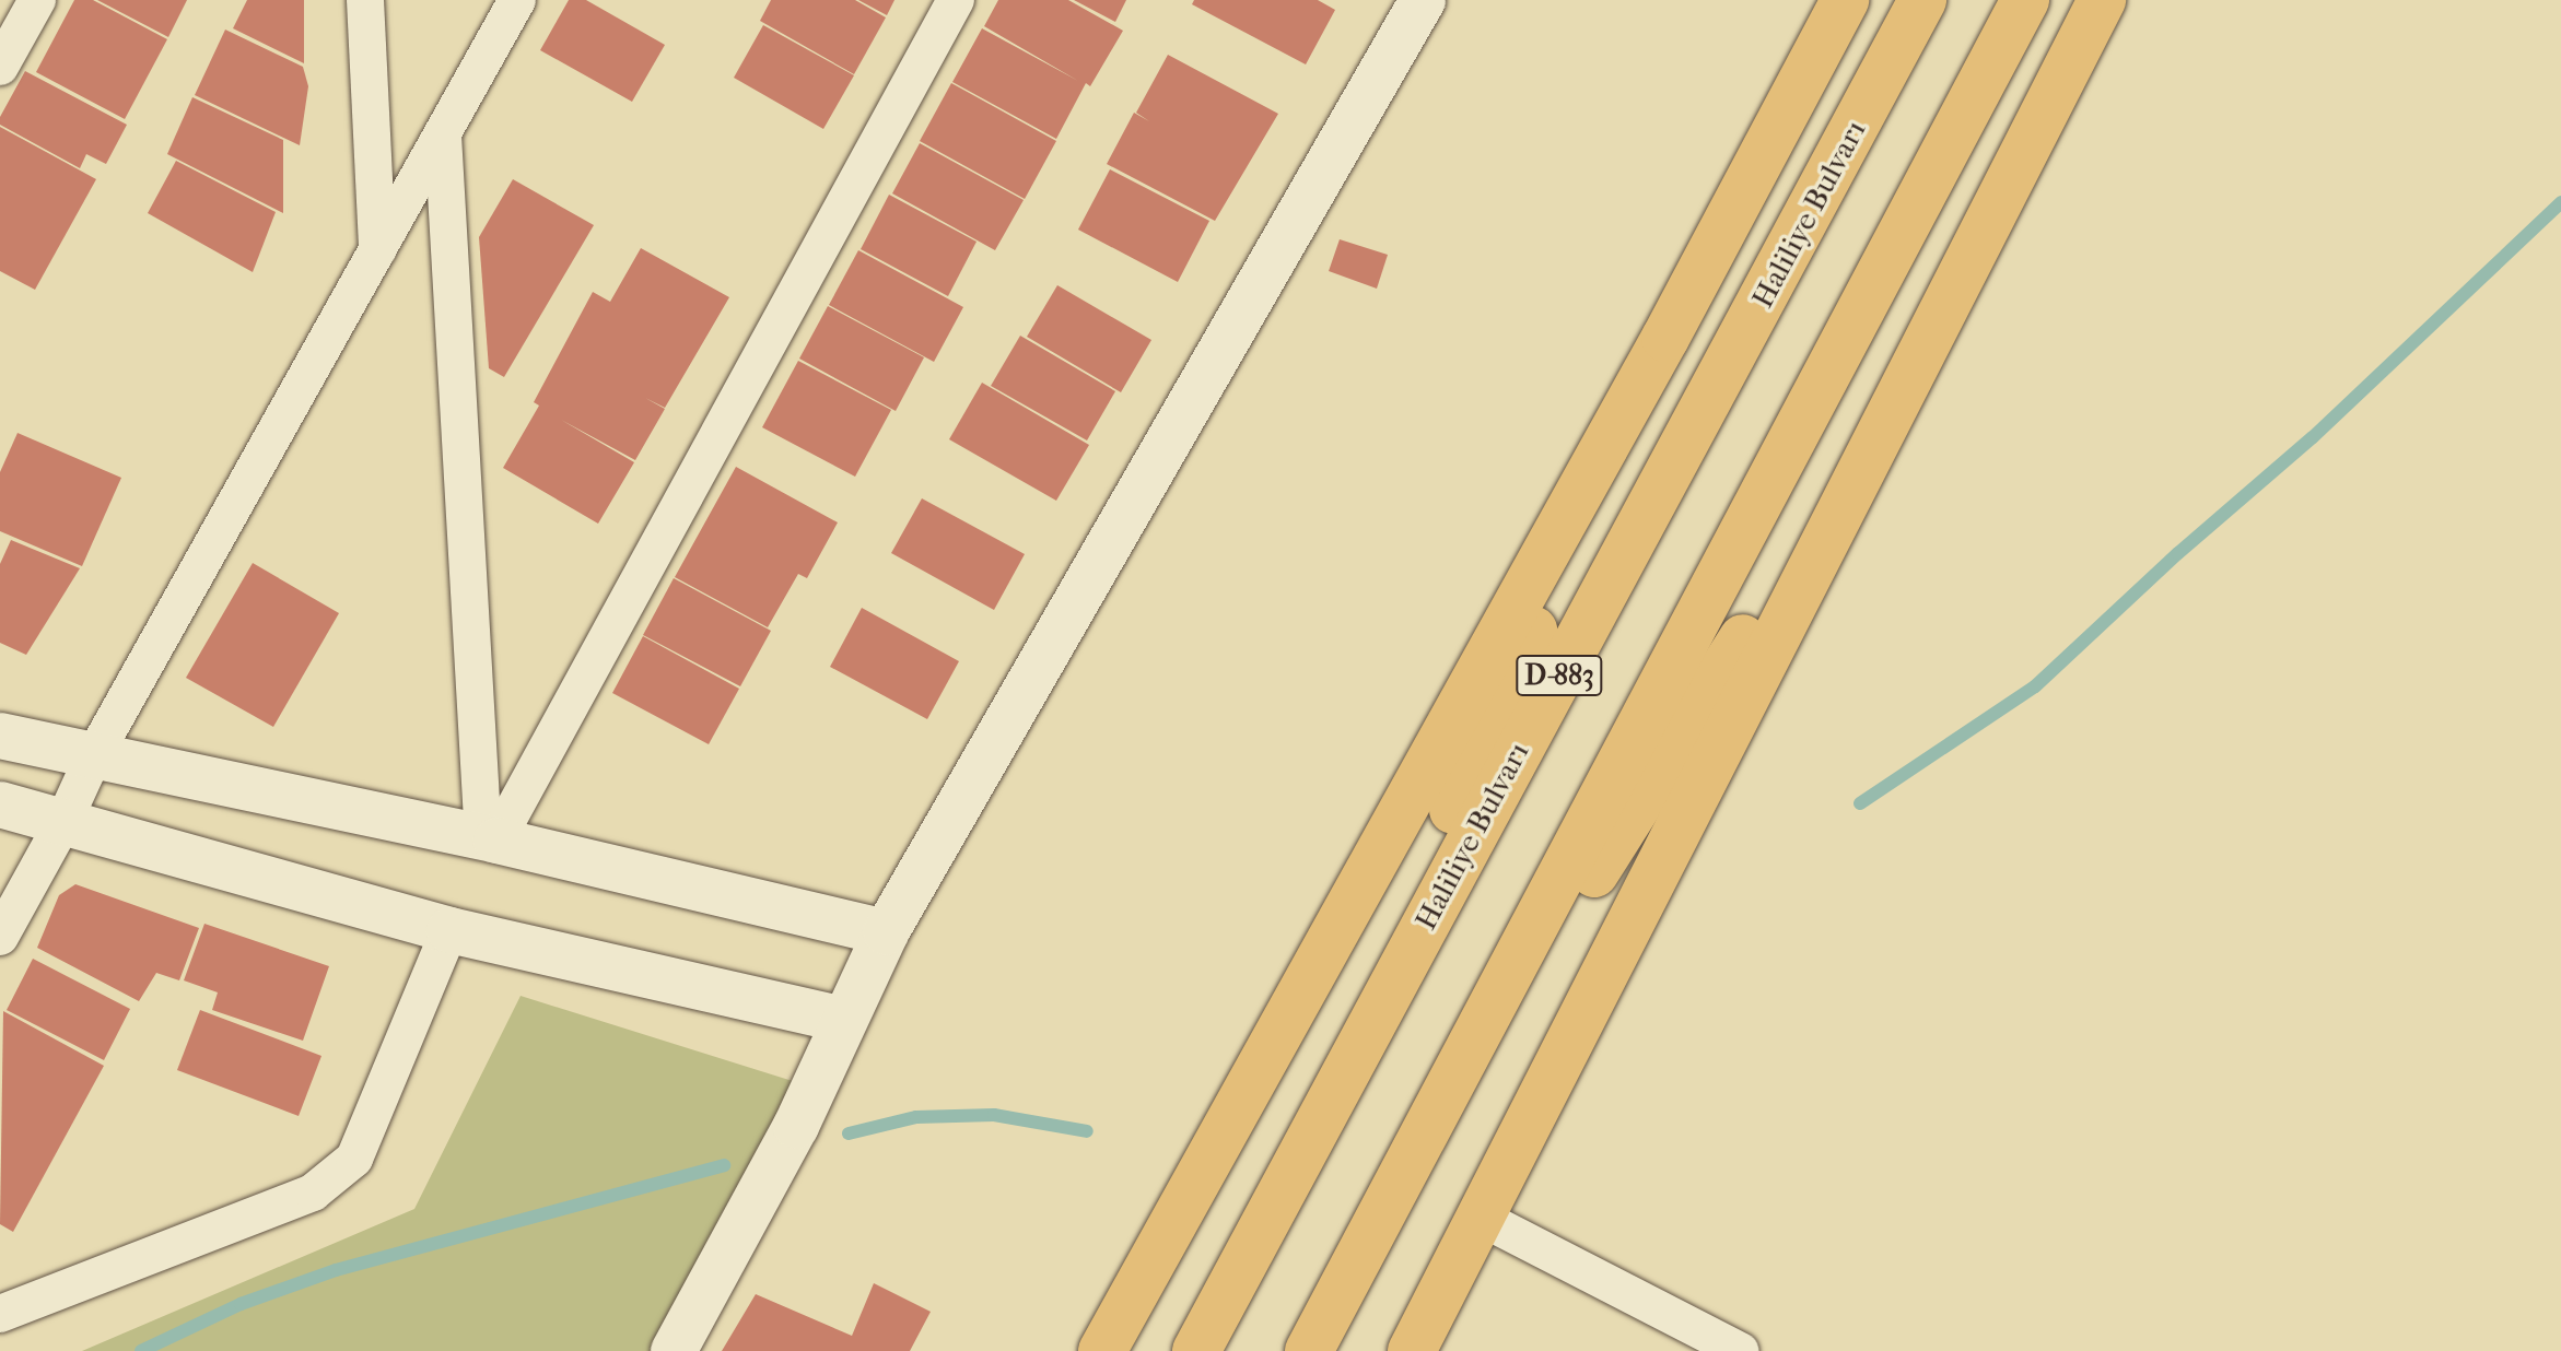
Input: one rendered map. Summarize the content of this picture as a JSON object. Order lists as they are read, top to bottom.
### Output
{
  "streets": {
    "highway": ["Haliliye Bulvarı", "D-883"]
  }
}
